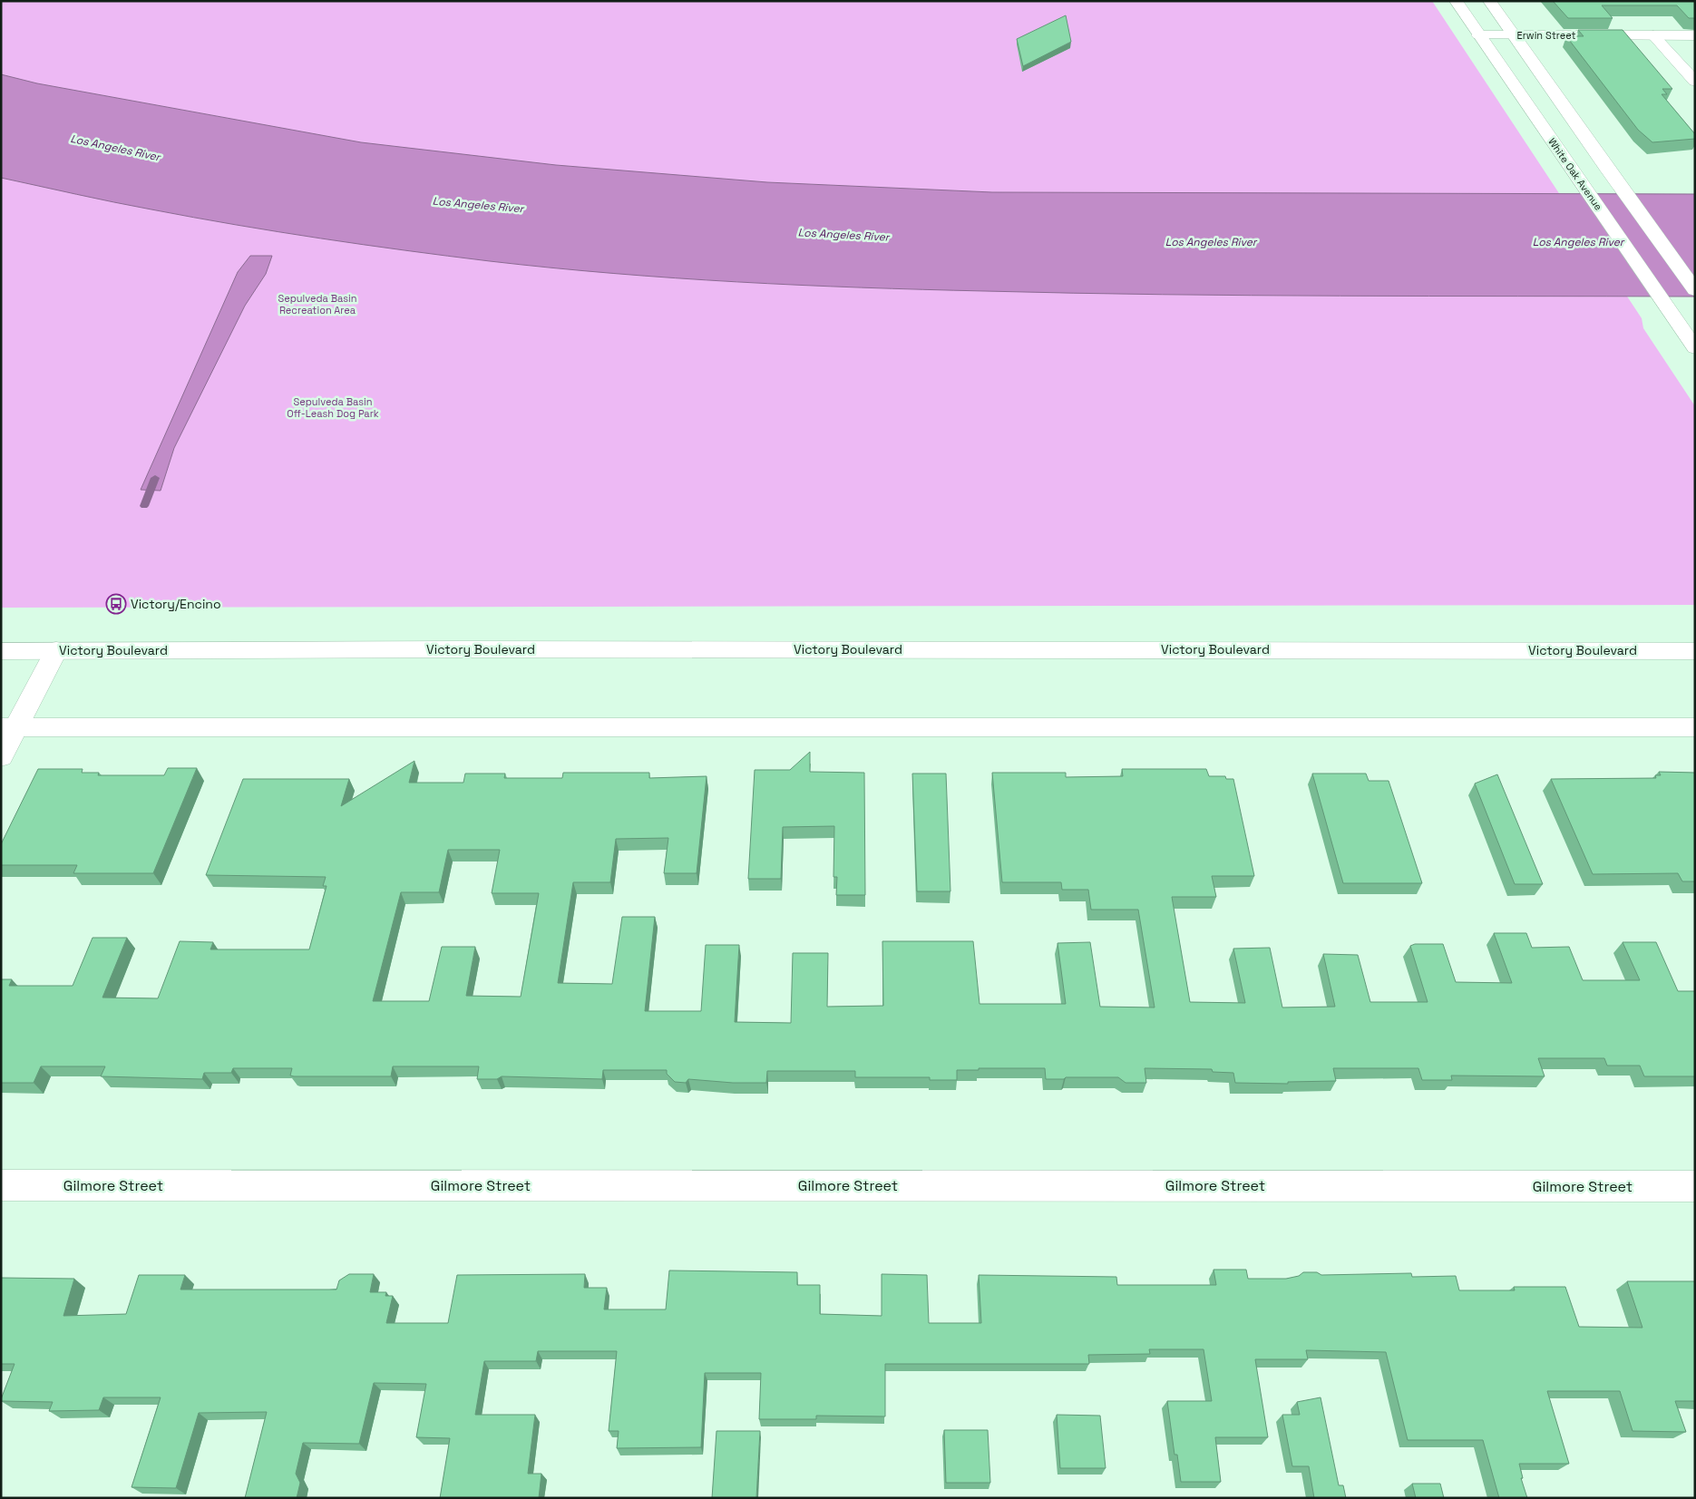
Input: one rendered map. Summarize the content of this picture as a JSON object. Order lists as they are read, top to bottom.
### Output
{
  "streets": {
    "main road": [
      "Erwin Street",
      "White Oak Avenue",
      "Victory Boulevard",
      "Gilmore Street"
    ]
  },
  "crossings": [
    ["Erwin Street", "White Oak Avenue"]
  ],
  "water": ["Los Angeles River"],
  "parks": ["Sepulveda Basin Recreation Area", "Sepulveda Basin Off-Leash Dog Park"],
  "places": {
    "bus stop": ["Victory/Encino"]
  }
}
